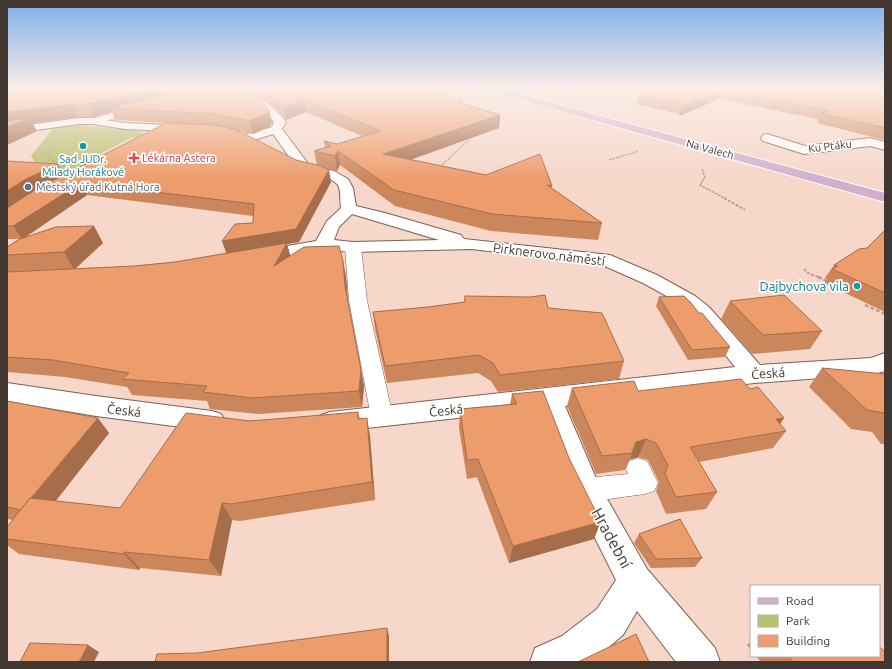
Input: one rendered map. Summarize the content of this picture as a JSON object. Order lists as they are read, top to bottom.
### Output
{
  "streets": {
    "main road": ["Na Valech"],
    "street": [
      "Ku Ptáku",
      "Pirknerovo náměstí",
      "Česká",
      "Hradební"
    ]
  },
  "crossings": [
    ["Pirknerovo náměstí", "Česká"],
    ["Česká", "Hradební"]
  ],
  "places": {
    "other": ["Sad JUDr. Milady Horákové", "Městský úřad Kutná Hora", "Dajbychova vila"],
    "health": ["Lékárna Astera"]
  },
  "legend": ["Road", "Park", "Building"]
}
